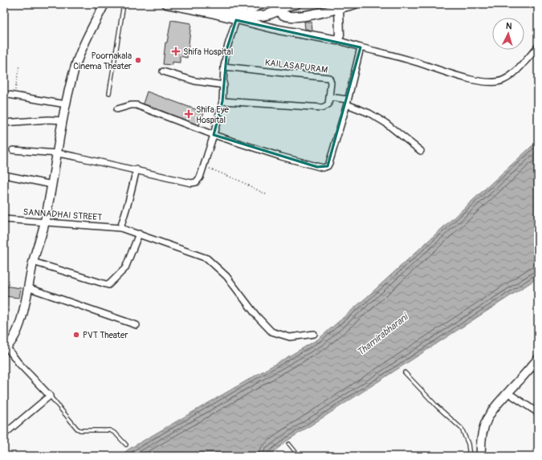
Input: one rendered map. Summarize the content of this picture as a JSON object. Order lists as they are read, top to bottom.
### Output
{
  "streets": {
    "street": ["KAILASAPURAM", "SANNADHAI STREET"]
  },
  "water": ["Thamirabharani"],
  "places": {
    "health": ["Shifa Hospital", "Shifa Eye Hospital"],
    "other": ["Poornakala Cinema Theater", "PVT Theater"]
  },
  "north": "top"
}
